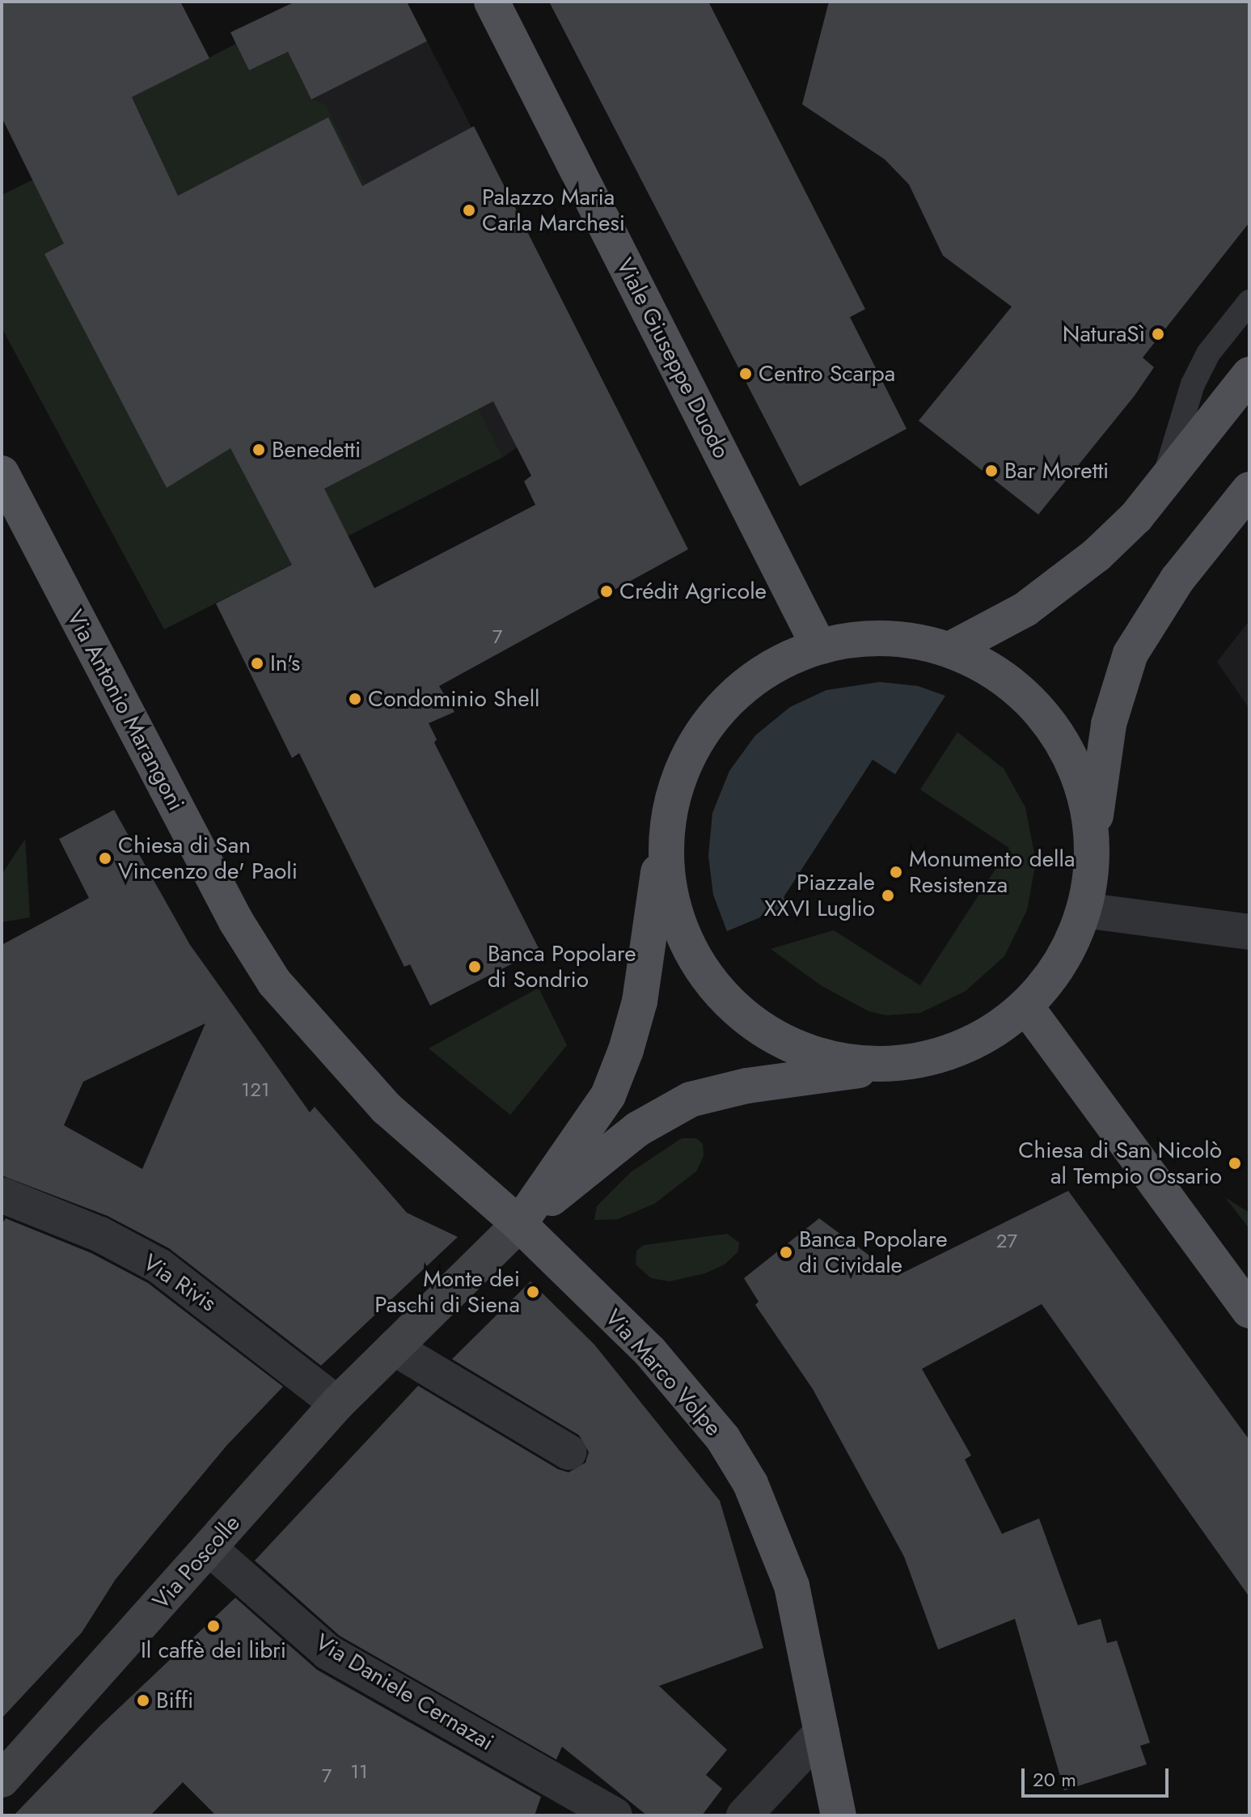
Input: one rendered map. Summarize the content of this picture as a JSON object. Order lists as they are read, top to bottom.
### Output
{
  "streets": {
    "main road": ["Viale Giuseppe Duodo", "Via Antonio Marangoni", "Via Marco Volpe"],
    "street": ["Via Rivis", "Via Poscolle", "Via Daniele Cernazai"]
  },
  "crossings": [
    ["Via Antonio Marangoni", "Via Marco Volpe"],
    ["Via Antonio Marangoni", "Via Poscolle"],
    ["Via Rivis", "Via Poscolle"],
    ["Via Marco Volpe", "Via Poscolle"],
    ["Via Poscolle", "Via Daniele Cernazai"]
  ],
  "places": [
    "Palazzo Maria Carla Marchesi",
    "NaturaSì",
    "Centro Scarpa",
    "Benedetti",
    "Bar Moretti",
    "Crédit Agricole",
    "In's",
    "Condominio Shell",
    "Chiesa di San Vincenzo de' Paoli",
    "Monumento della Resistenza",
    "Piazzale XXVI Luglio",
    "Banca Popolare di Sondrio",
    "Chiesa di San Nicolò al Tempio Ossario",
    "Banca Popolare di Cividale",
    "Monte dei Paschi di Siena",
    "Il caffè dei libri",
    "Biffi"
  ],
  "house_numbers": [
    "7",
    "121",
    "27",
    "11",
    "7"
  ],
  "scale_bar": "20 m"
}
